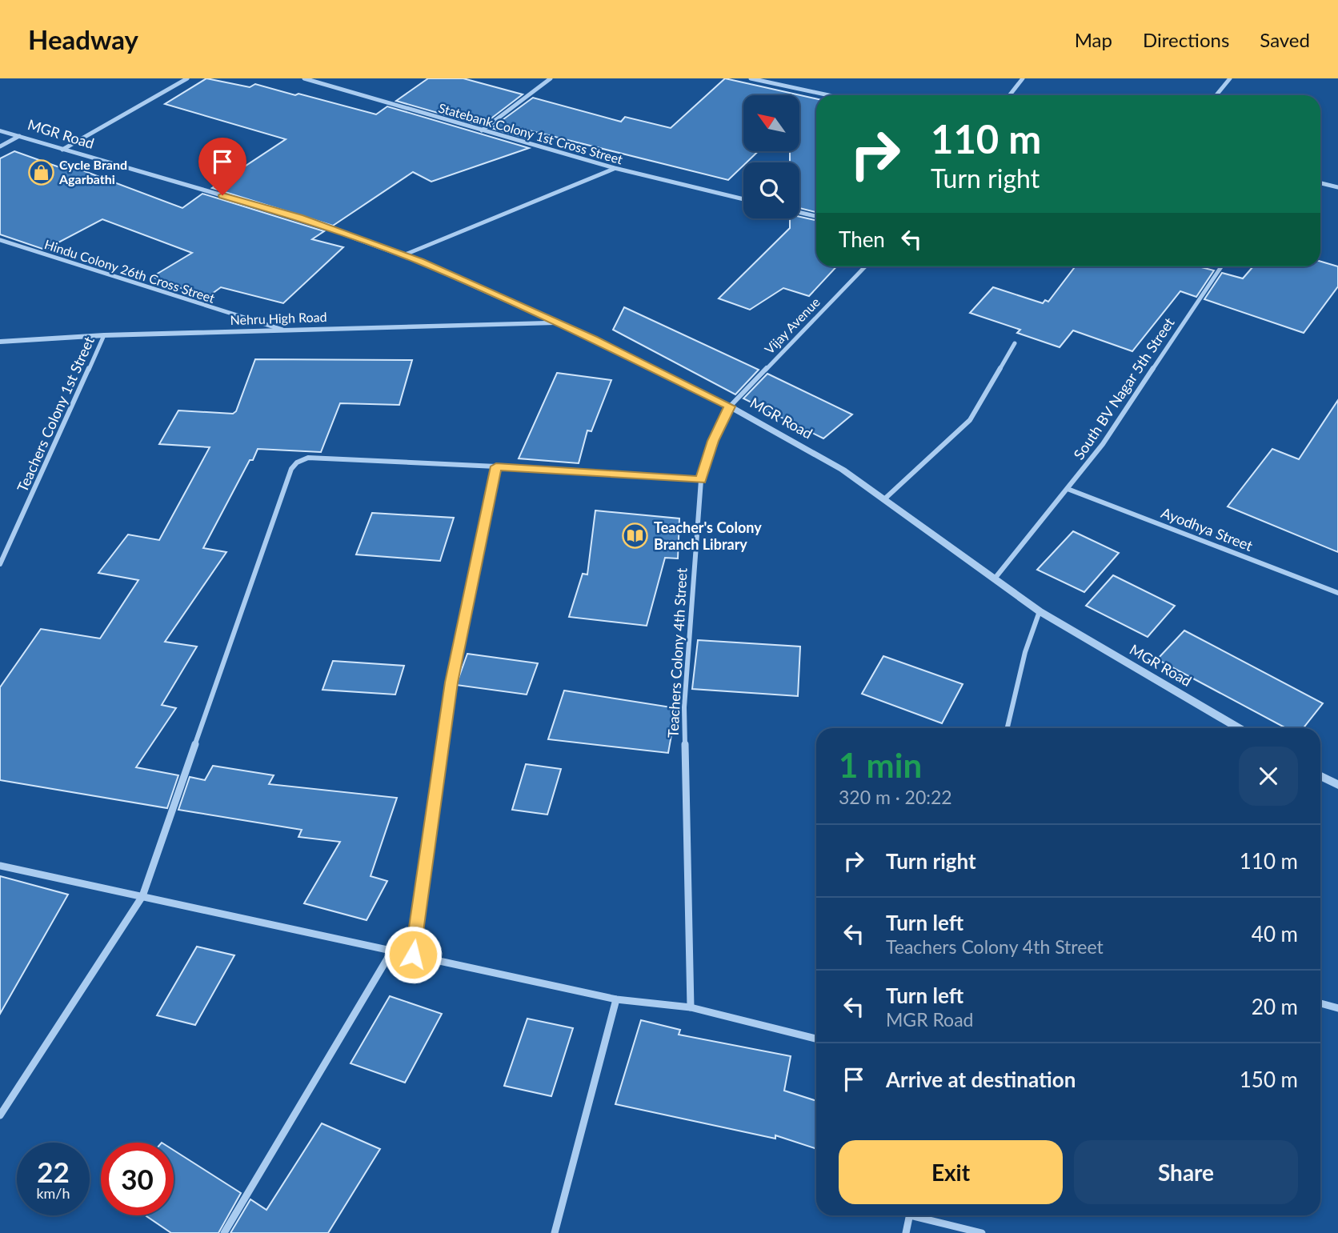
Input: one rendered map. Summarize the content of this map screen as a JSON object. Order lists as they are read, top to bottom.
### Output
{
  "streets": {
    "street": [
      "Statebank Colony 1st Cross Street",
      "MGR Road",
      "Hindu Colony 26th Cross Street",
      "Nehru High Road",
      "Vijay Avenue",
      "South BV Nagar 5th Street",
      "Teachers Colony 1st Street",
      "Ayodhya Street",
      "Teachers Colony 4th Street"
    ]
  },
  "crossings": [
    ["MGR Road", "Nehru High Road"],
    ["MGR Road", "Vijay Avenue"],
    ["MGR Road", "South BV Nagar 5th Street"],
    ["MGR Road", "Teachers Colony 4th Street"],
    ["Hindu Colony 26th Cross Street", "Nehru High Road"],
    ["Nehru High Road", "Teachers Colony 1st Street"],
    ["Vijay Avenue", "Teachers Colony 4th Street"],
    ["South BV Nagar 5th Street", "Ayodhya Street"]
  ],
  "places": {
    "shop": ["Cycle Brand Agarbathi"],
    "library": ["Teacher's Colony Branch Library"]
  },
  "north": "top left",
  "page": {
    "header": "Headway",
    "nav": ["Map", "Directions", "Saved"],
    "turn": ["110 m", "Turn right"],
    "then": "Then",
    "heading": ["1 min", "320 m · 20:22"],
    "list": [
      {
        "name": "Turn right",
        "value": "110 m"
      },
      {
        "name": "Turn left",
        "note": "Teachers Colony 4th Street",
        "value": "40 m"
      },
      {
        "name": "Turn left",
        "note": "MGR Road",
        "value": "20 m"
      },
      {
        "name": "Arrive at destination",
        "value": "150 m"
      }
    ],
    "buttons": ["Exit", "Share"],
    "speed": "22 km/h",
    "limit": "30"
  }
}
